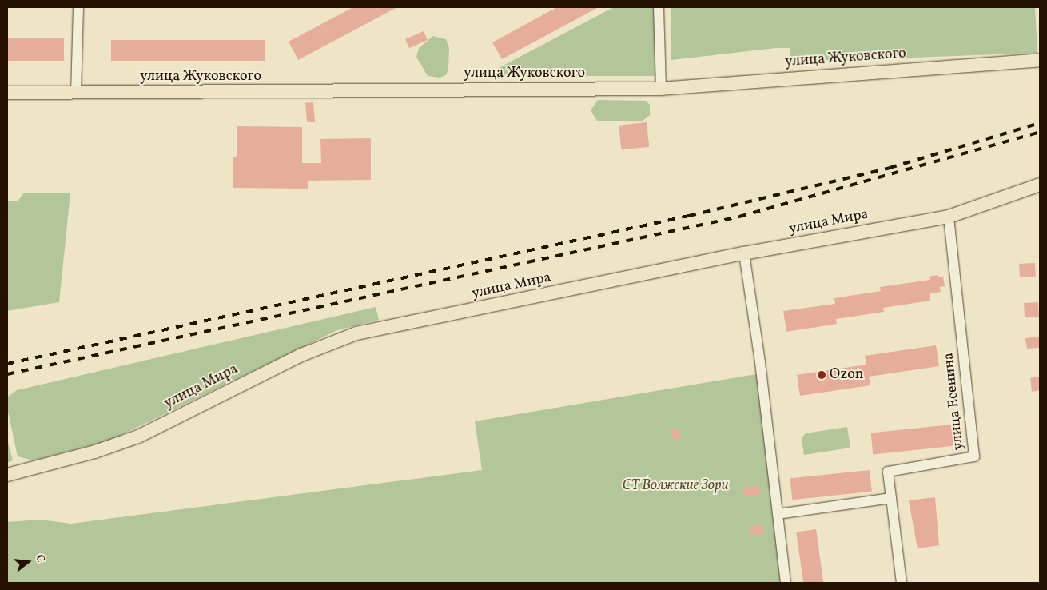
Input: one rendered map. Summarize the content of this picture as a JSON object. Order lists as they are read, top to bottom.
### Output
{
  "streets": {
    "main road": ["улица Жуковского", "улица Мира"],
    "street": ["улица Есенина"]
  },
  "crossings": [
    ["улица Мира", "улица Есенина"]
  ],
  "parks": ["СТ Волжские Зори"],
  "places": ["Ozon"],
  "north": "right"
}
